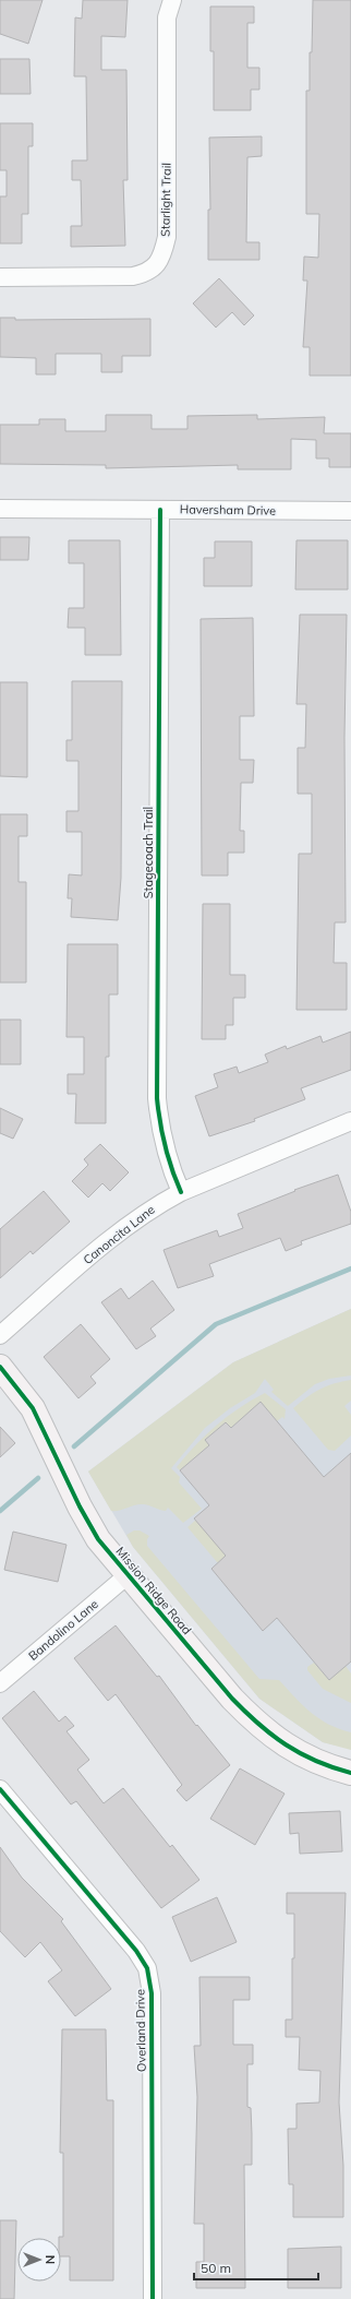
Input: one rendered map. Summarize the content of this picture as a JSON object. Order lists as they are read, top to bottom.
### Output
{
  "streets": {
    "street": [
      "Starlight Trail",
      "Haversham Drive",
      "Stagecoach Trail",
      "Canoncita Lane",
      "Mission Ridge Road",
      "Bandolino Lane",
      "Overland Drive"
    ]
  },
  "crossings": [
    ["Haversham Drive", "Stagecoach Trail"],
    ["Stagecoach Trail", "Canoncita Lane"],
    ["Mission Ridge Road", "Bandolino Lane"]
  ],
  "scale_bar": "50 m",
  "north": "right"
}
